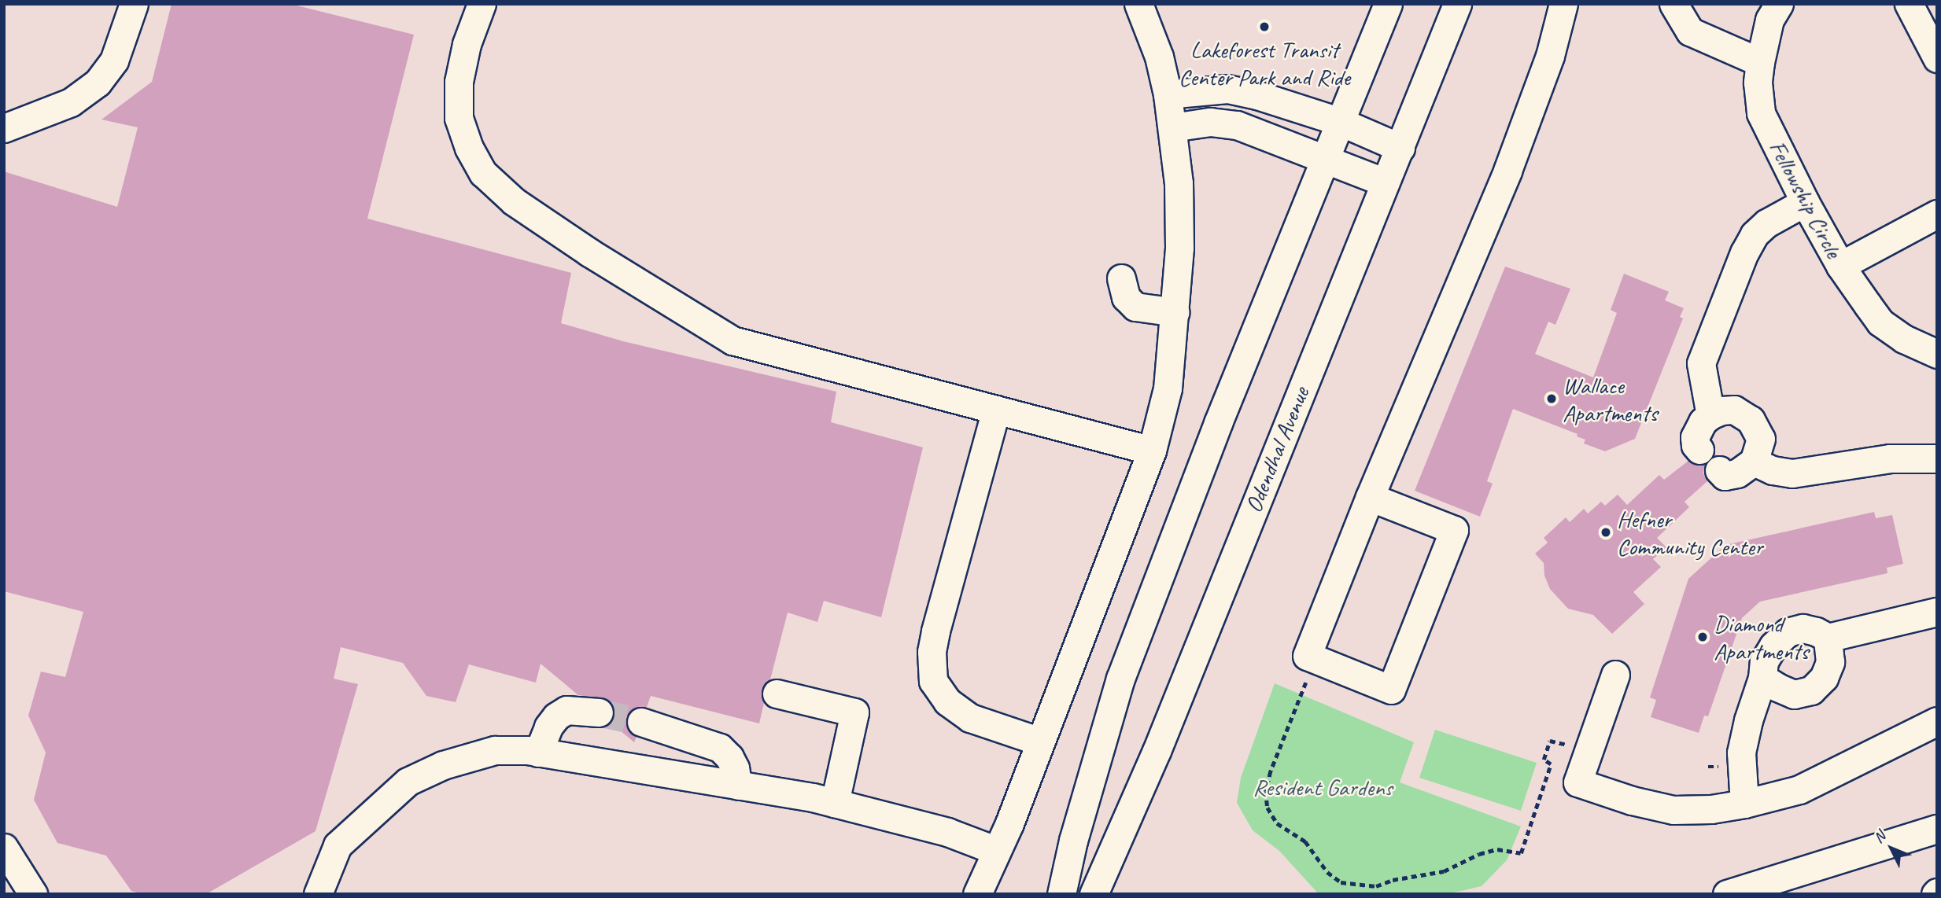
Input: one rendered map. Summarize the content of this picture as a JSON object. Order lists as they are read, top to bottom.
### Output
{
  "streets": {
    "street": ["Fellowship Circle", "Odendhal Avenue"]
  },
  "parks": ["Resident Gardens"],
  "places": [
    "Lakeforest Transit Center Park and Ride",
    "Wallace Apartments",
    "Hefner Community Center",
    "Diamond Apartments"
  ],
  "north": "top left"
}
